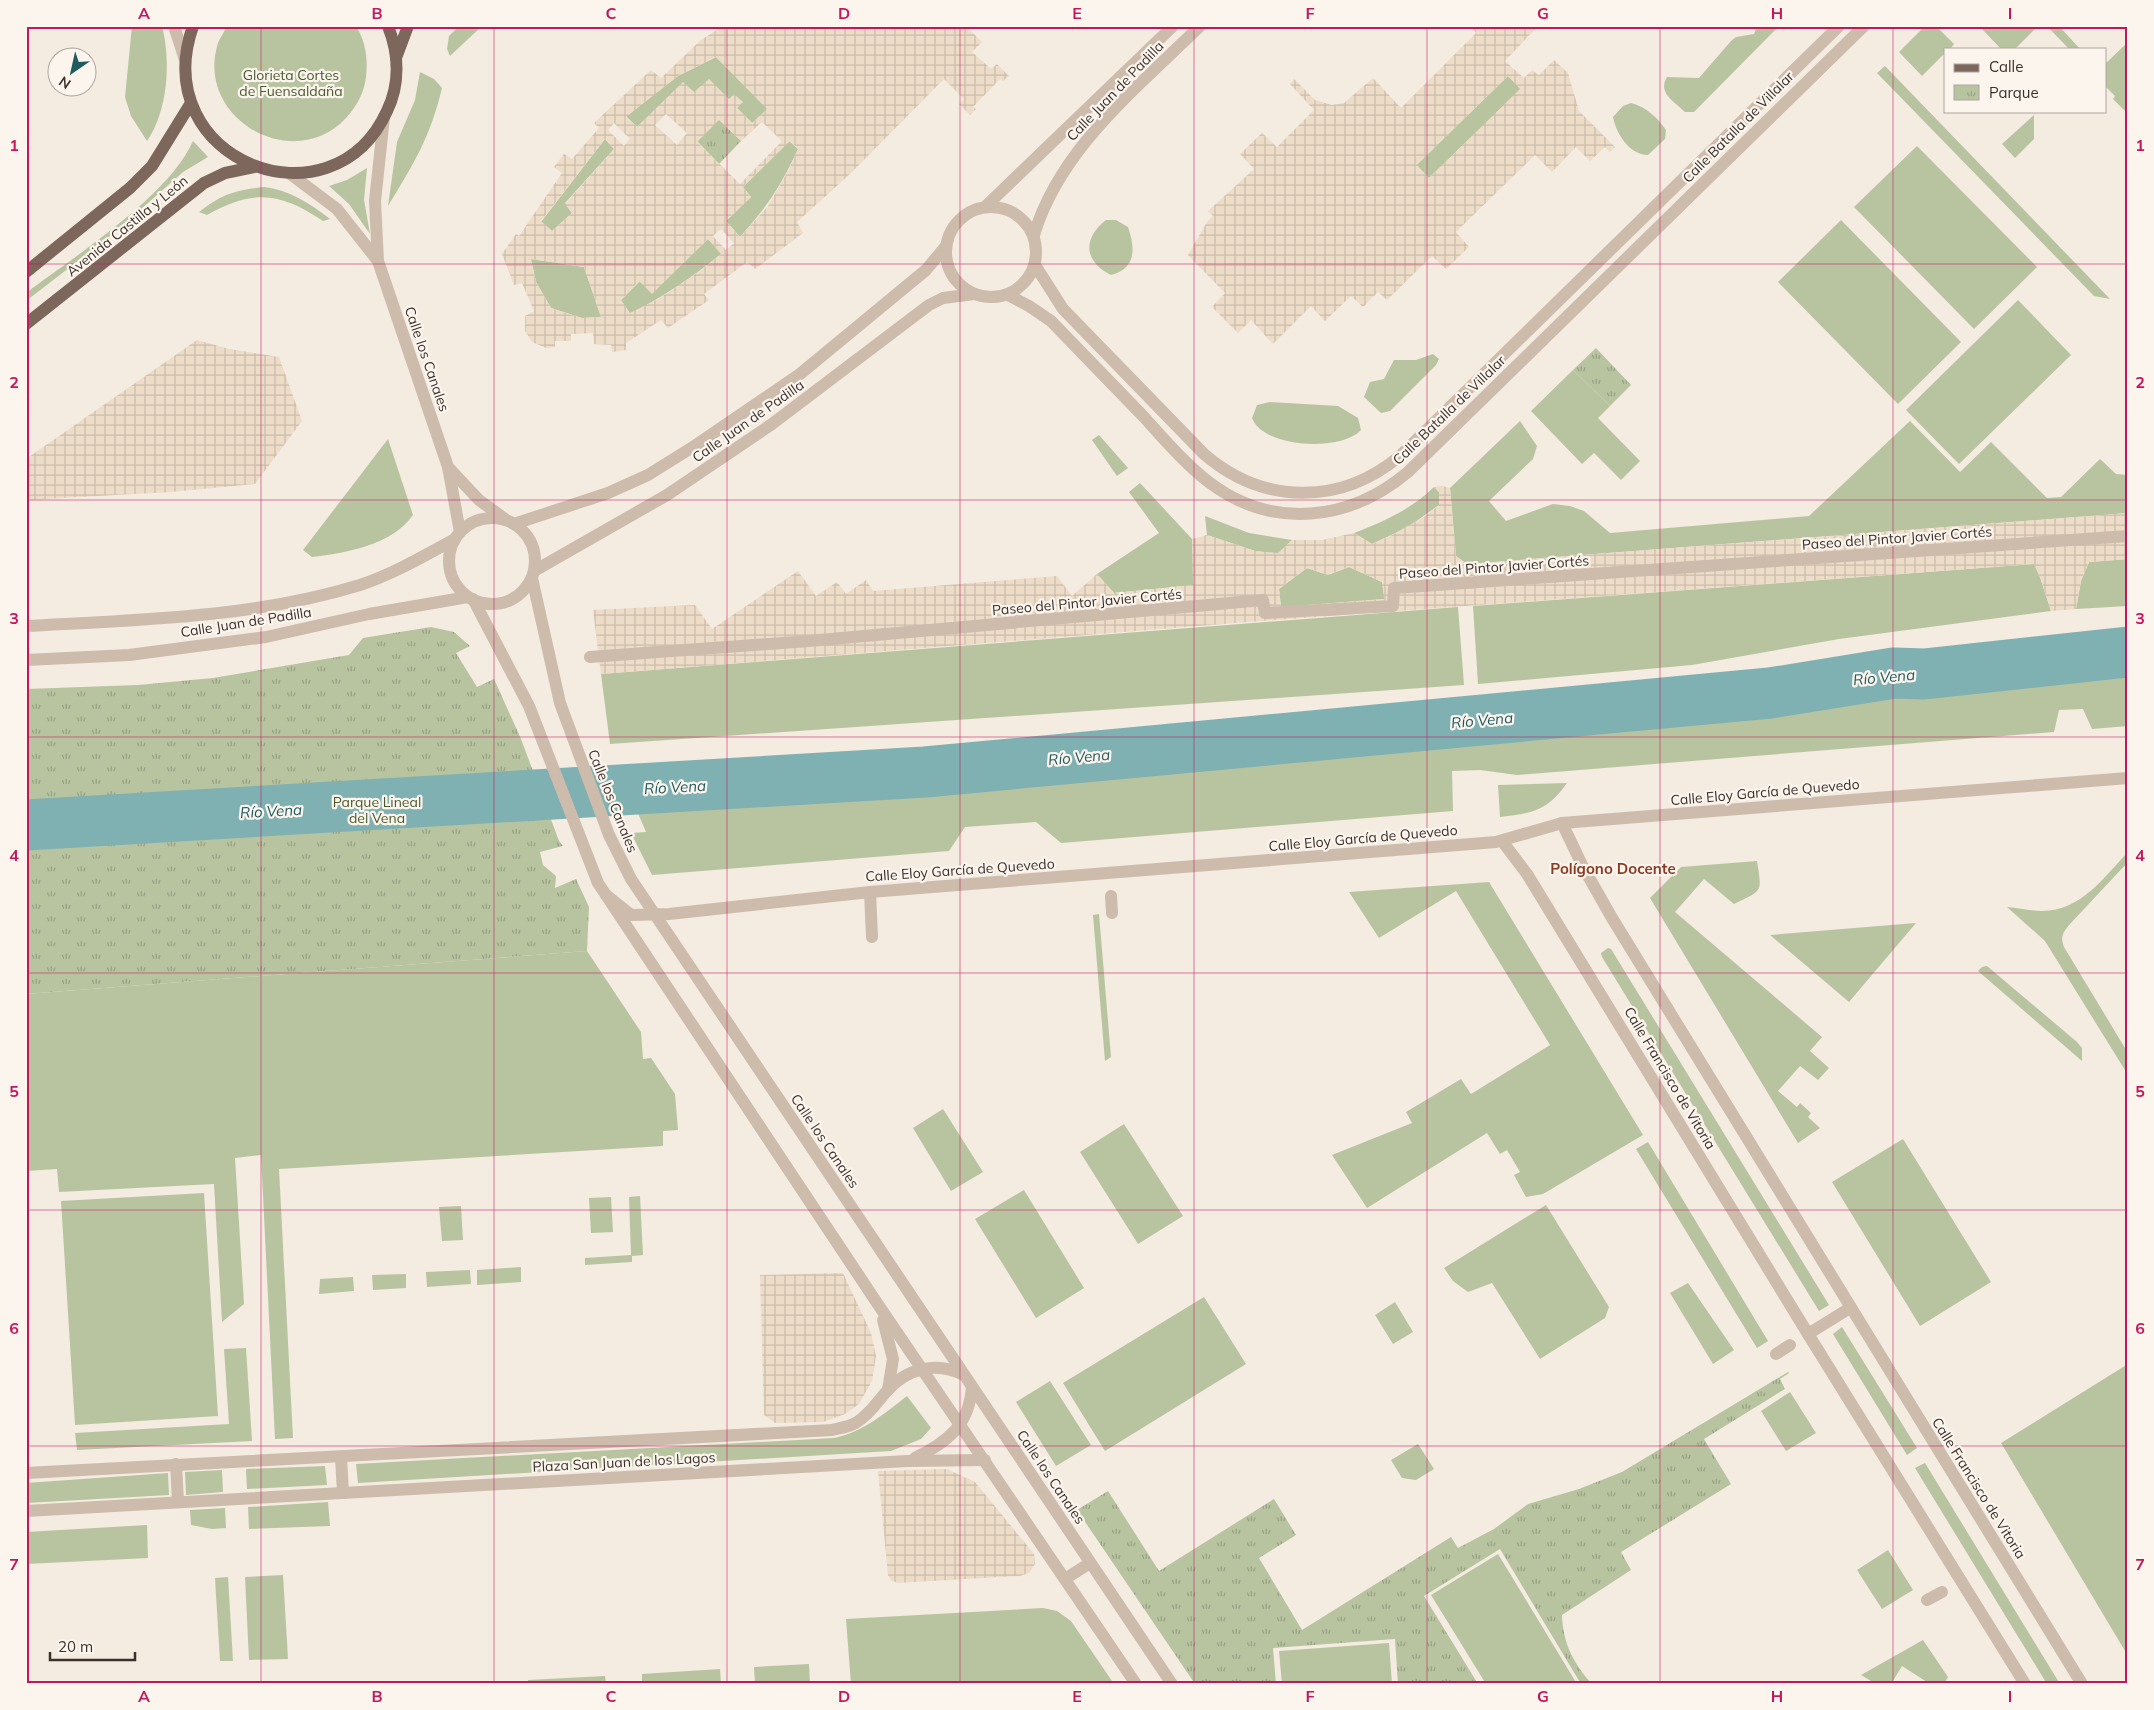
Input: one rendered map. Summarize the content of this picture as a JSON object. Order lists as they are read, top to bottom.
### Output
{
  "streets": {
    "main road": ["Avenida Castilla y León"],
    "street": [
      "Calle Juan de Padilla",
      "Calle Batalla de Villalar",
      "Calle los Canales",
      "Paseo del Pintor Javier Cortés",
      "Calle Eloy García de Quevedo",
      "Calle Francisco de Vitoria",
      "Plaza San Juan de los Lagos"
    ]
  },
  "crossings": [
    ["Calle Juan de Padilla", "Calle Batalla de Villalar"],
    ["Calle Juan de Padilla", "Calle los Canales"],
    ["Calle los Canales", "Calle Eloy García de Quevedo"],
    ["Calle los Canales", "Plaza San Juan de los Lagos"],
    ["Calle Eloy García de Quevedo", "Calle Francisco de Vitoria"]
  ],
  "districts": ["Polígono Docente"],
  "water": ["Río Vena"],
  "parks": ["Glorieta Cortes de Fuensaldaña", "Parque Lineal del Vena"],
  "legend": ["Calle", "Parque"],
  "scale_bar": "20 m",
  "north": "bottom left",
  "grid": {
    "columns": [
      "A",
      "B",
      "C",
      "D",
      "E",
      "F",
      "G",
      "H",
      "I"
    ],
    "rows": [
      "1",
      "2",
      "3",
      "4",
      "5",
      "6",
      "7"
    ]
  }
}
